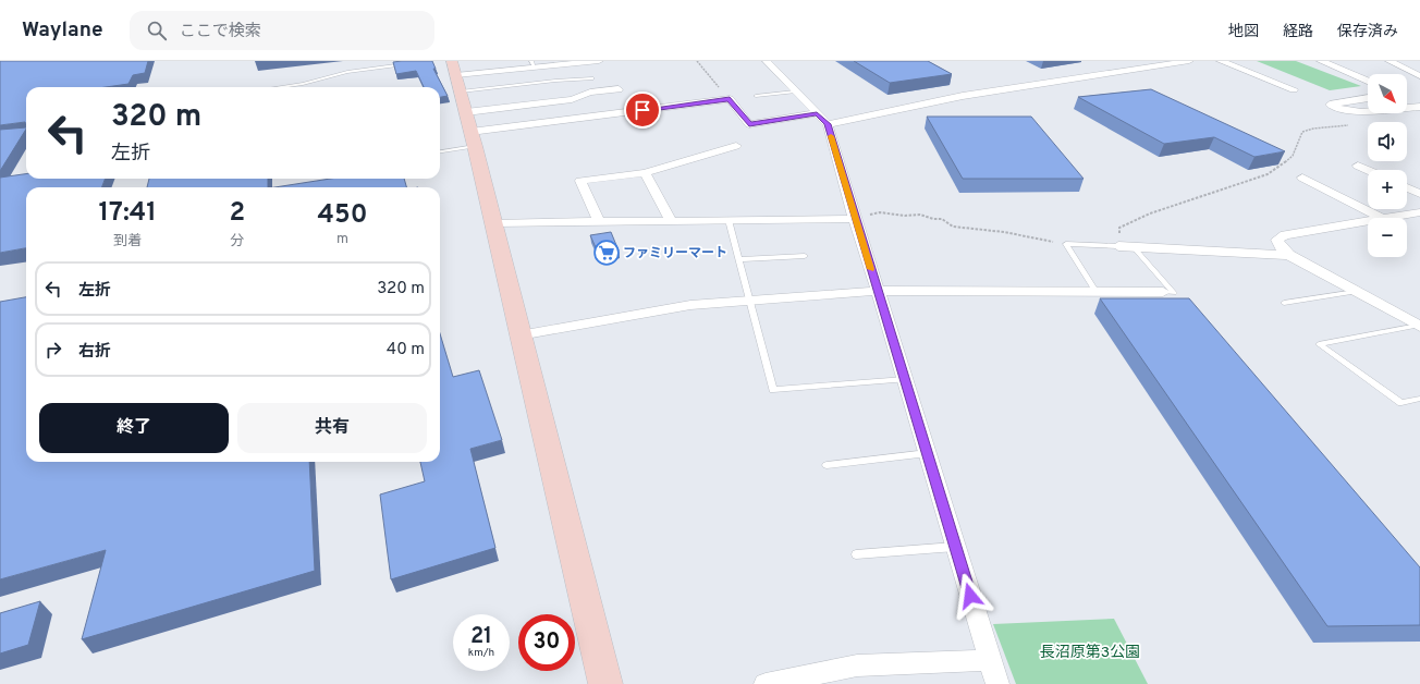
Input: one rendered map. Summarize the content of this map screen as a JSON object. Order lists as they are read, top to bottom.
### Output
{
  "parks": ["長沼原第3公園"],
  "places": {
    "supermarket": ["ファミリーマート"]
  },
  "north": "bottom right",
  "page": {
    "header": "Waylane",
    "search": "ここで検索",
    "nav": ["地図", "経路", "保存済み"],
    "map_buttons": ["+", "−"],
    "turn": ["320 m", "左折"],
    "eta": [
      "17:41",
      "到着",
      "2",
      "分",
      "450",
      "m"
    ],
    "list": [
      {
        "name": "左折",
        "value": "320 m"
      },
      {
        "name": "右折",
        "value": "40 m"
      }
    ],
    "buttons": ["終了", "共有"],
    "speed": "21 km/h",
    "limit": "30"
  }
}
